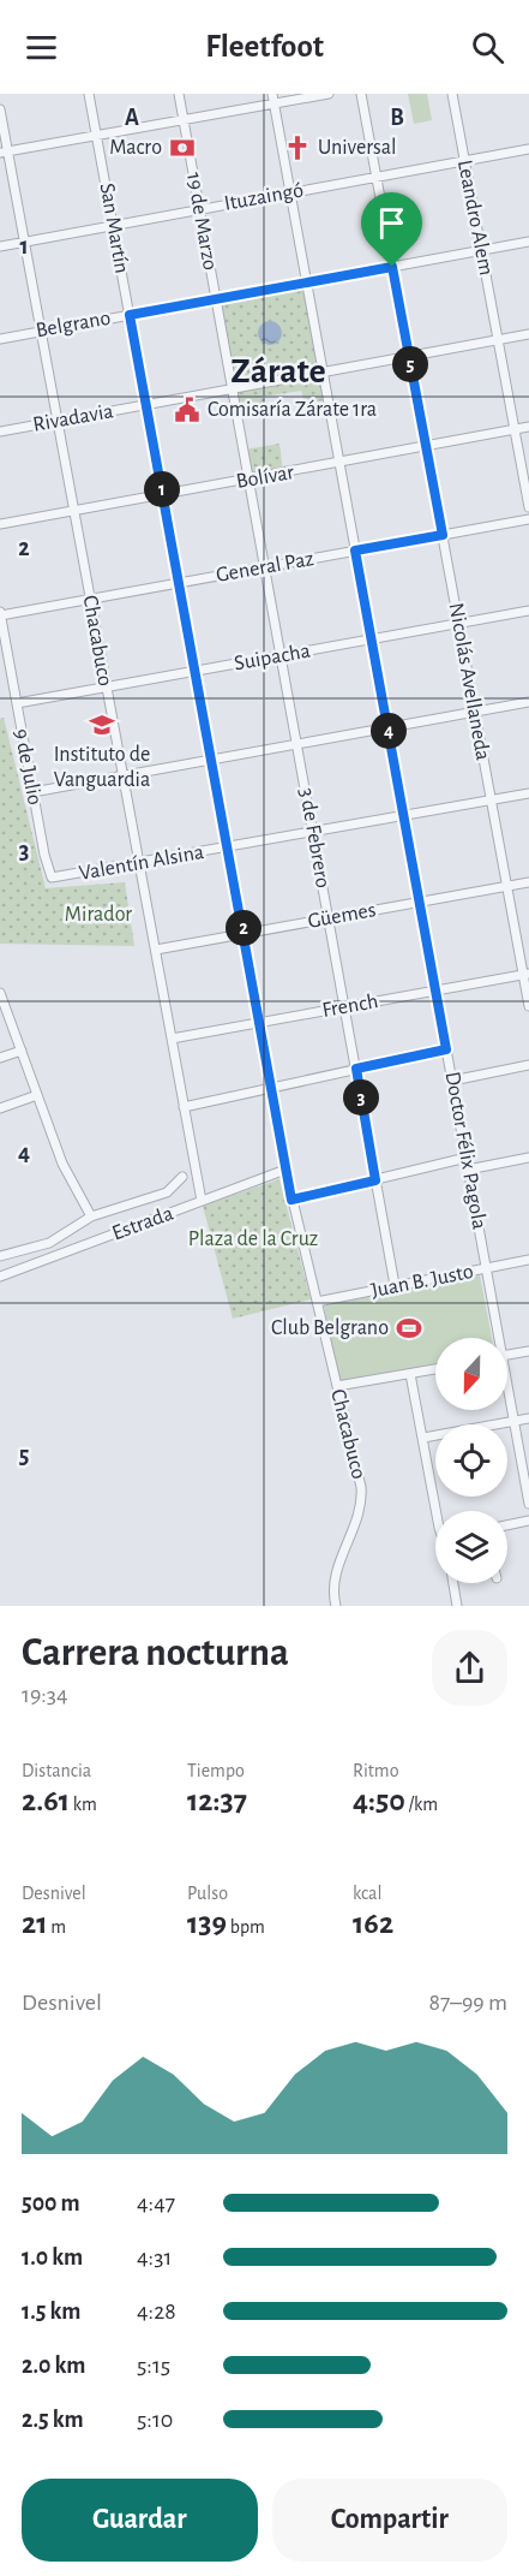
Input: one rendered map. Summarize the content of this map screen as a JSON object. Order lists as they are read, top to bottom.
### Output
{
  "streets": {
    "street": [
      "Ituzaingó",
      "Leandro Alem",
      "19 de Marzo",
      "San Martín",
      "Belgrano",
      "Rivadavia",
      "Bolívar",
      "General Paz",
      "Chacabuco",
      "Suipacha",
      "Nicolás Avellaneda",
      "9 de Julio",
      "3 de Febrero",
      "Valentín Alsina",
      "Güemes",
      "French",
      "Doctor Félix Pagola",
      "Estrada",
      "Juan B. Justo"
    ]
  },
  "crossings": [
    ["Ituzaingó", "Leandro Alem"],
    ["Ituzaingó", "19 de Marzo"],
    ["Ituzaingó", "San Martín"],
    ["Ituzaingó", "Chacabuco"],
    ["Ituzaingó", "Nicolás Avellaneda"],
    ["Ituzaingó", "Doctor Félix Pagola"],
    ["Leandro Alem", "Belgrano"],
    ["Leandro Alem", "Rivadavia"],
    ["Leandro Alem", "Bolívar"],
    ["19 de Marzo", "Belgrano"],
    ["19 de Marzo", "Rivadavia"],
    ["19 de Marzo", "3 de Febrero"],
    ["San Martín", "Belgrano"],
    ["San Martín", "Rivadavia"],
    ["San Martín", "Bolívar"],
    ["San Martín", "General Paz"],
    ["San Martín", "Chacabuco"],
    ["San Martín", "Suipacha"],
    ["San Martín", "Valentín Alsina"],
    ["Belgrano", "Chacabuco"],
    ["Belgrano", "Nicolás Avellaneda"],
    ["Belgrano", "Doctor Félix Pagola"],
    ["Rivadavia", "Chacabuco"],
    ["Rivadavia", "Nicolás Avellaneda"],
    ["Rivadavia", "3 de Febrero"],
    ["Rivadavia", "Doctor Félix Pagola"],
    ["Bolívar", "Chacabuco"],
    ["Bolívar", "Nicolás Avellaneda"],
    ["Bolívar", "3 de Febrero"],
    ["Bolívar", "Doctor Félix Pagola"],
    ["General Paz", "Chacabuco"],
    ["General Paz", "Nicolás Avellaneda"],
    ["General Paz", "9 de Julio"],
    ["General Paz", "3 de Febrero"],
    ["General Paz", "Doctor Félix Pagola"],
    ["Chacabuco", "Suipacha"],
    ["Chacabuco", "Valentín Alsina"],
    ["Chacabuco", "Güemes"],
    ["Chacabuco", "French"],
    ["Chacabuco", "Estrada"],
    ["Chacabuco", "Juan B. Justo"],
    ["Suipacha", "Nicolás Avellaneda"],
    ["Suipacha", "9 de Julio"],
    ["Suipacha", "3 de Febrero"],
    ["Suipacha", "Doctor Félix Pagola"],
    ["Nicolás Avellaneda", "Valentín Alsina"],
    ["Nicolás Avellaneda", "Güemes"],
    ["Nicolás Avellaneda", "French"],
    ["9 de Julio", "Valentín Alsina"],
    ["3 de Febrero", "Valentín Alsina"],
    ["3 de Febrero", "Güemes"],
    ["3 de Febrero", "French"],
    ["3 de Febrero", "Juan B. Justo"],
    ["Valentín Alsina", "Doctor Félix Pagola"],
    ["Güemes", "Doctor Félix Pagola"],
    ["French", "Doctor Félix Pagola"],
    ["Doctor Félix Pagola", "Juan B. Justo"]
  ],
  "districts": ["Zárate"],
  "parks": ["Mirador", "Plaza de la Cruz"],
  "places": {
    "bank": ["Macro"],
    "church": ["Universal"],
    "public building": ["Comisaría Zárate 1ra"],
    "school or university": ["Instituto de Vanguardia"],
    "sports": ["Club Belgrano"]
  },
  "north": "bottom",
  "page": {
    "header": "Fleetfoot",
    "pins": [
      "5",
      "1",
      "4",
      "2",
      "3"
    ],
    "heading": ["Carrera nocturna", "19:34"],
    "stats": [
      ["Distancia", "2.61 km"],
      ["Tiempo", "12:37"],
      ["Ritmo", "4:50 /km"],
      ["Desnivel", "21 m"],
      ["Pulso", "139 bpm"],
      ["kcal", "162"]
    ],
    "chart": ["Desnivel", "87–99 m"],
    "list": [
      {
        "name": "500 m",
        "note": "4:47"
      },
      {
        "name": "1.0 km",
        "note": "4:31"
      },
      {
        "name": "1.5 km",
        "note": "4:28"
      },
      {
        "name": "2.0 km",
        "note": "5:15"
      },
      {
        "name": "2.5 km",
        "note": "5:10"
      }
    ],
    "buttons": ["Guardar", "Compartir"]
  },
  "grid": {
    "columns": ["A", "B"],
    "rows": [
      "1",
      "2",
      "3",
      "4",
      "5"
    ]
  }
}
